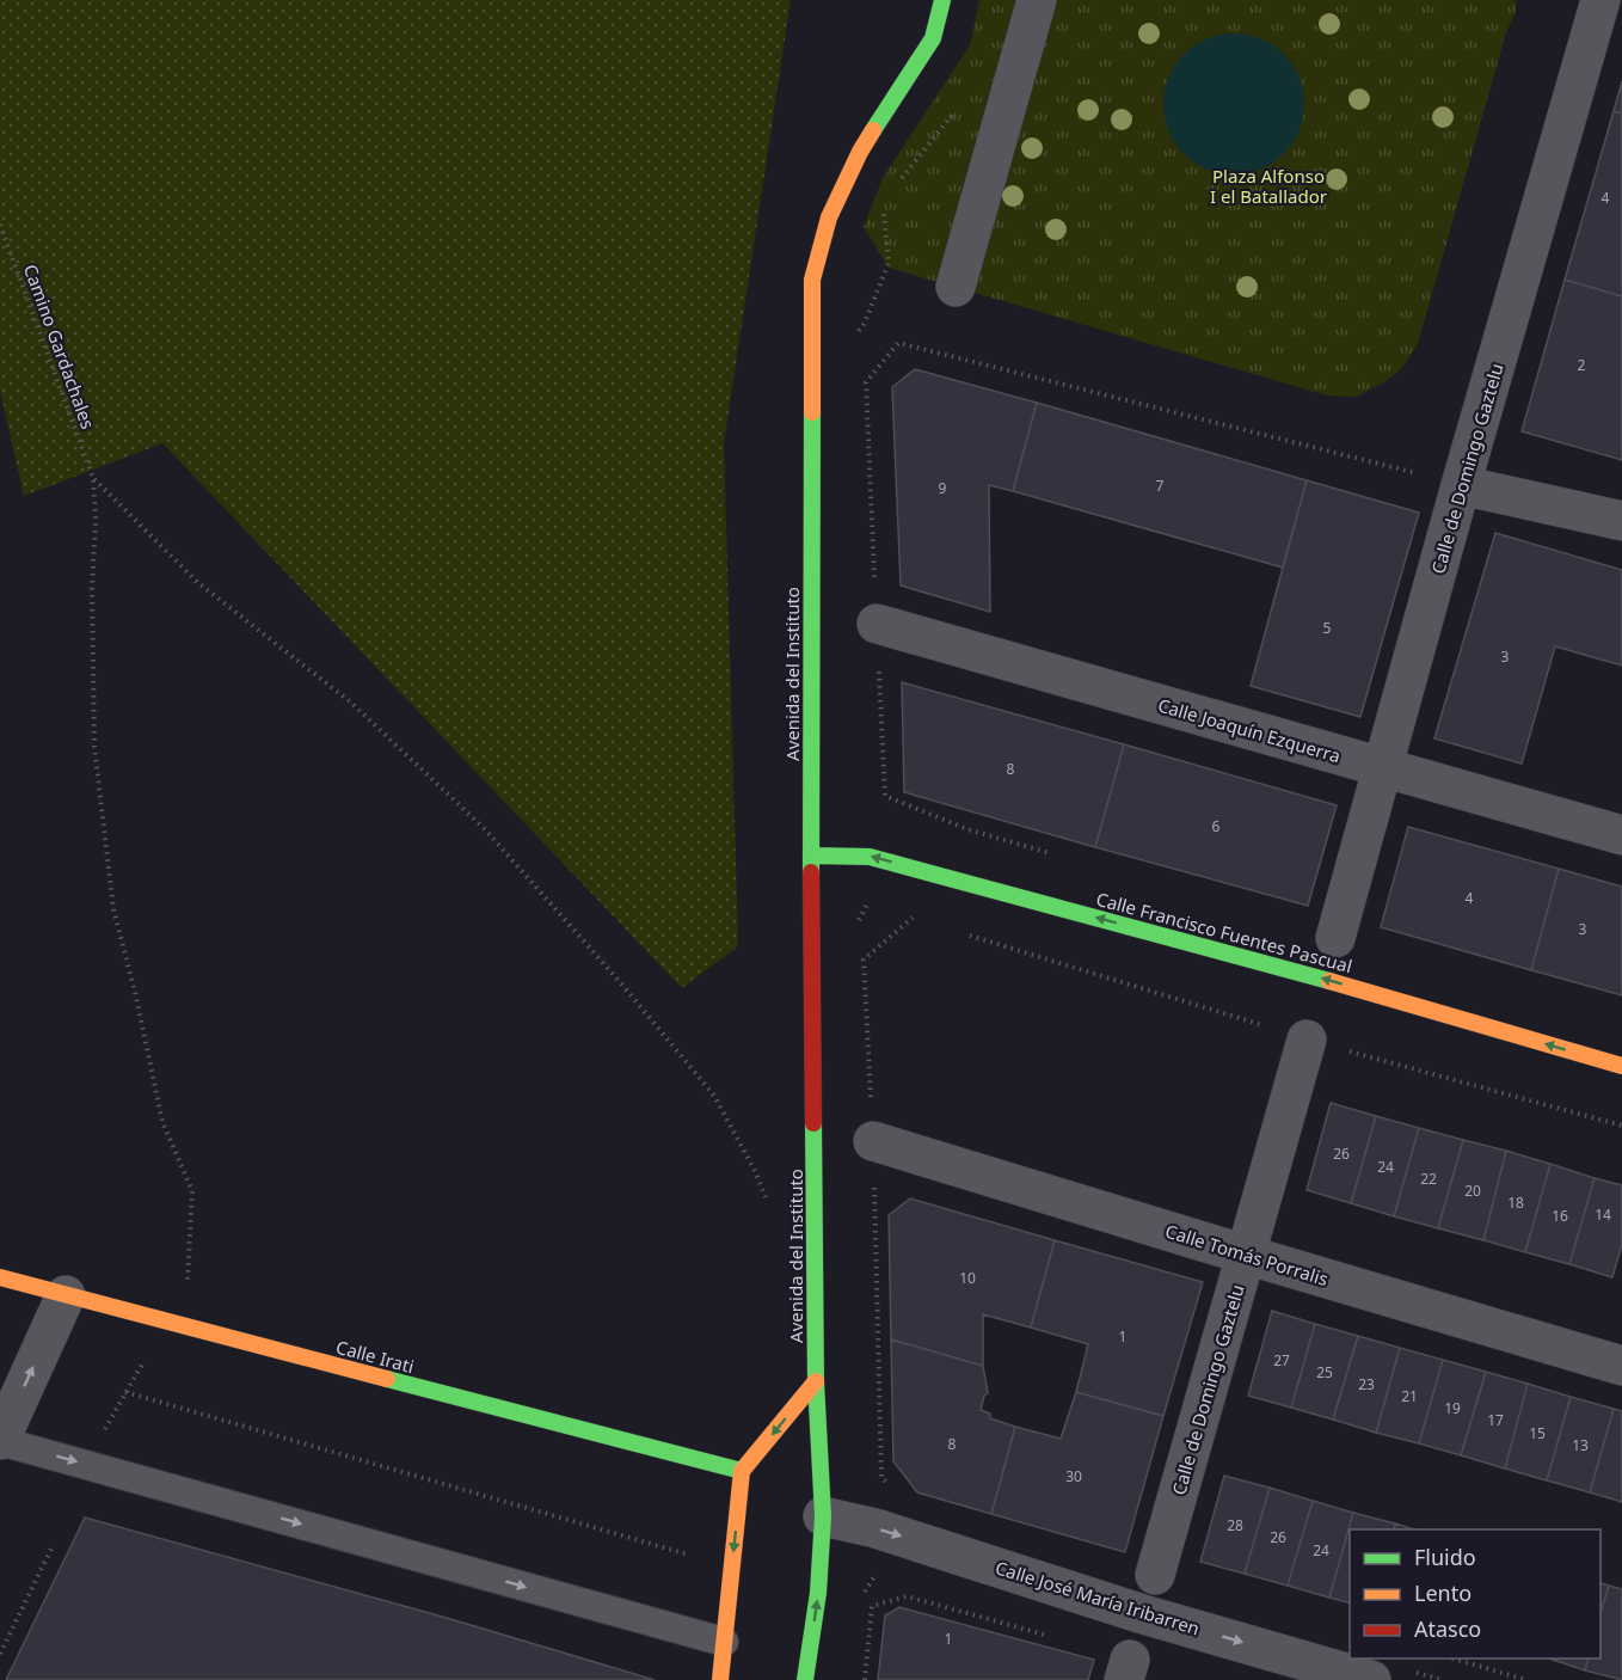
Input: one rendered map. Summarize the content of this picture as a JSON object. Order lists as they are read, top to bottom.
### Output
{
  "streets": {
    "street": [
      "Calle de Domingo Gaztelu",
      "Avenida del Instituto",
      "Calle Joaquín Ezquerra",
      "Calle Francisco Fuentes Pascual",
      "Calle Tomás Porralis",
      "Calle Irati",
      "Calle José María Iribarren"
    ],
    "path": ["Camino Gardachales"]
  },
  "crossings": [
    ["Calle de Domingo Gaztelu", "Calle Joaquín Ezquerra"],
    ["Calle de Domingo Gaztelu", "Calle Tomás Porralis"],
    ["Avenida del Instituto", "Calle Francisco Fuentes Pascual"],
    ["Avenida del Instituto", "Calle José María Iribarren"]
  ],
  "one_way": ["Calle Francisco Fuentes Pascual", "Calle José María Iribarren"],
  "parks": ["Plaza Alfonso I el Batallador"],
  "house_numbers": [
    "4",
    "2",
    "7",
    "9",
    "5",
    "3",
    "8",
    "6",
    "4",
    "3",
    "26",
    "24",
    "22",
    "20",
    "18",
    "14",
    "16",
    "10",
    "1",
    "27",
    "25",
    "23",
    "21",
    "19",
    "17",
    "15",
    "8",
    "13",
    "30",
    "28",
    "26",
    "24",
    "1"
  ],
  "legend": ["Fluido", "Lento", "Atasco"]
}
